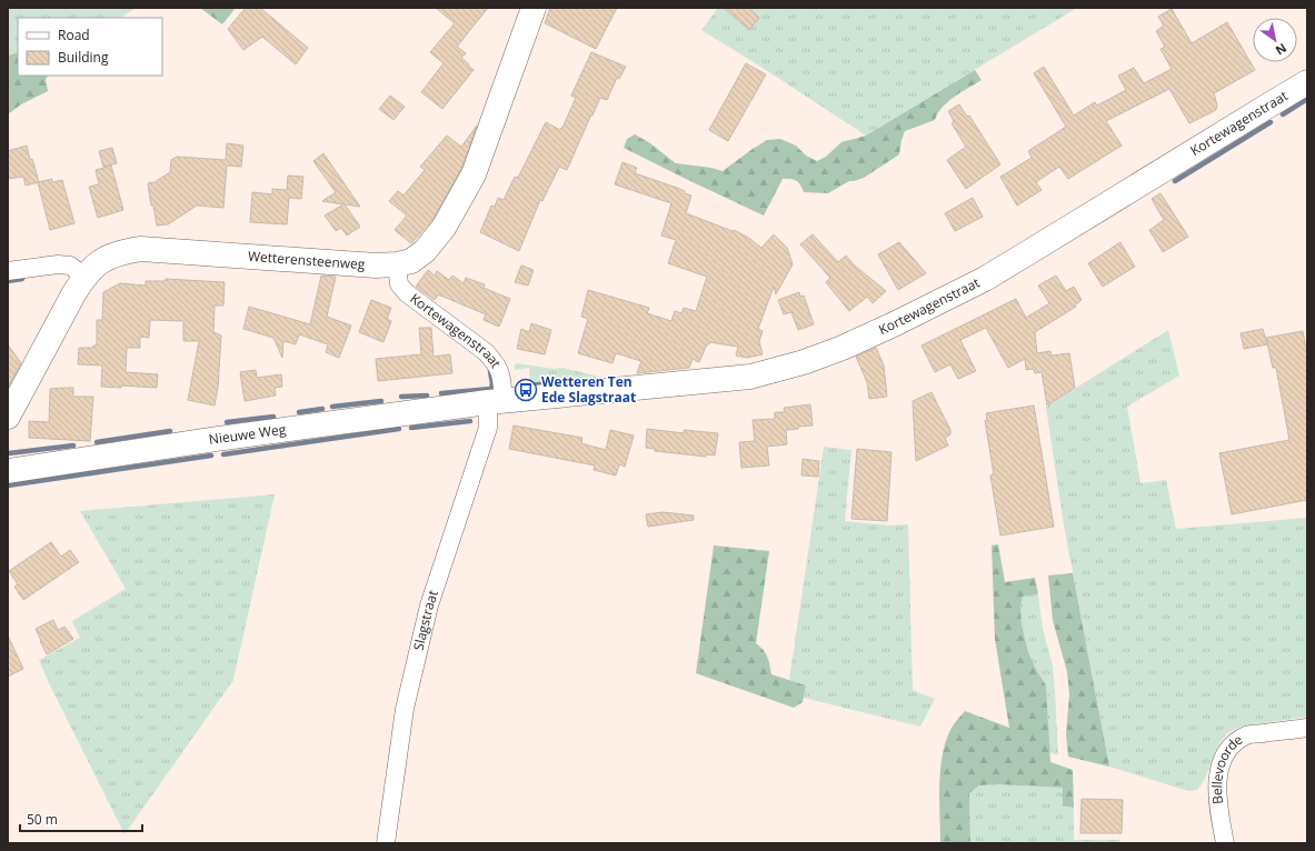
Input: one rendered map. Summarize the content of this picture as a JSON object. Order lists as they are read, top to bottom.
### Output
{
  "streets": {
    "street": [
      "Kortewagenstraat",
      "Wetterensteenweg",
      "Nieuwe Weg",
      "Slagstraat",
      "Bellevoorde"
    ]
  },
  "crossings": [
    ["Kortewagenstraat", "Wetterensteenweg"],
    ["Kortewagenstraat", "Nieuwe Weg"],
    ["Kortewagenstraat", "Slagstraat"],
    ["Nieuwe Weg", "Slagstraat"]
  ],
  "places": {
    "bus stop": ["Wetteren Ten Ede Slagstraat"]
  },
  "legend": ["Road", "Building"],
  "scale_bar": "50 m",
  "north": "bottom right"
}
